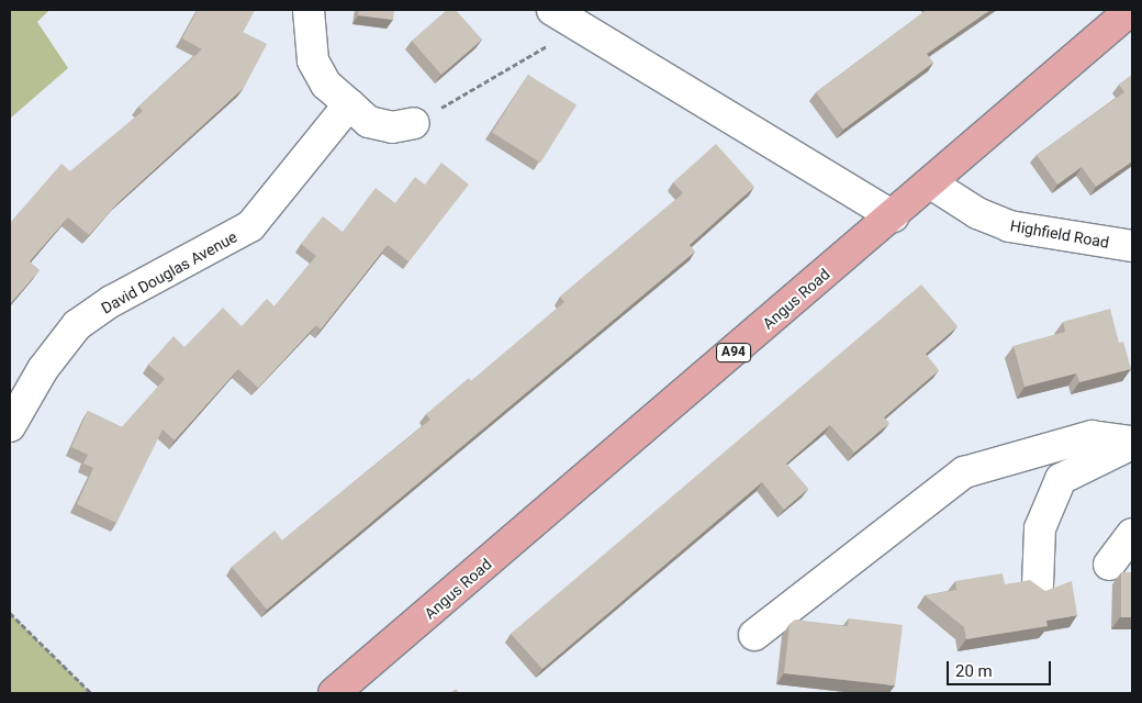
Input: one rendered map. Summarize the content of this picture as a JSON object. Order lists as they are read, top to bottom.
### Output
{
  "streets": {
    "main road": ["Angus Road", "A94"],
    "street": ["Highfield Road", "David Douglas Avenue"]
  },
  "crossings": [
    ["Highfield Road", "Angus Road"]
  ],
  "scale_bar": "20 m"
}
